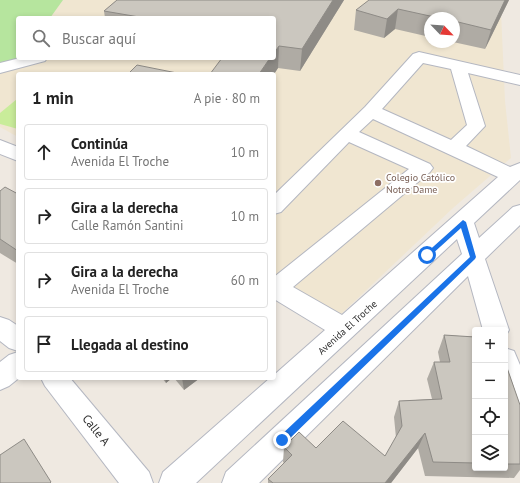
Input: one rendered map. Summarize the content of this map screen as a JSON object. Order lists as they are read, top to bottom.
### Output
{
  "streets": {
    "street": ["Avenida El Troche", "Calle A"]
  },
  "places": ["Colegio Católico Notre Dame"],
  "north": "bottom right",
  "page": {
    "search": "Buscar aquí",
    "heading": ["1 min", "A pie · 80 m"],
    "list": [
      ["Continúa", "Avenida El Troche", "10 m"],
      ["Gira a la derecha", "Calle Ramón Santini", "10 m"],
      ["Gira a la derecha", "Avenida El Troche", "60 m"],
      "Llegada al destino"
    ],
    "map_buttons": ["+", "−"]
  }
}
